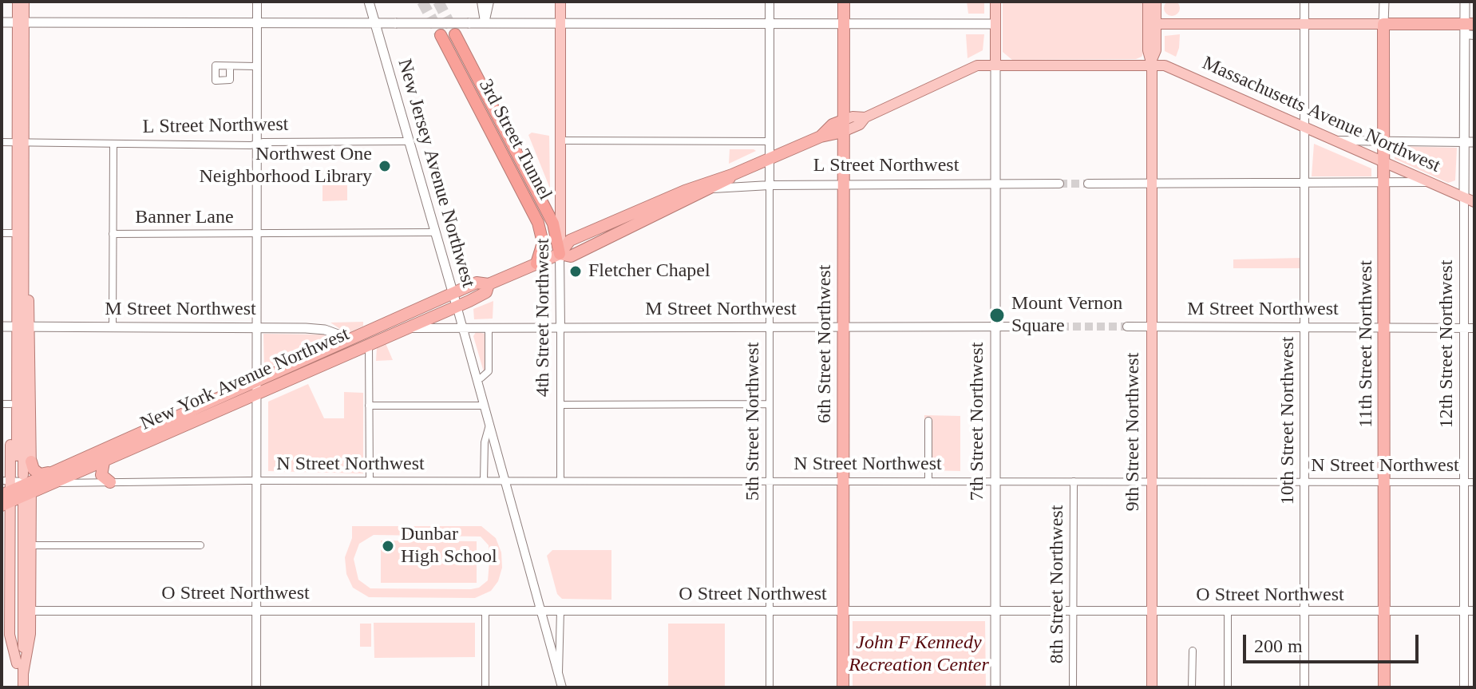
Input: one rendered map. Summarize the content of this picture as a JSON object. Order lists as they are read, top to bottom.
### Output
{
  "streets": {
    "highway": [
      "3rd Street Tunnel",
      "6th Street Northwest",
      "11th Street Northwest",
      "New York Avenue Northwest"
    ],
    "main road": [
      "Massachusetts Avenue Northwest",
      "New Jersey Avenue Northwest",
      "M Street Northwest",
      "4th Street Northwest",
      "12th Street Northwest",
      "7th Street Northwest",
      "9th Street Northwest"
    ],
    "street": [
      "L Street Northwest",
      "Banner Lane",
      "10th Street Northwest",
      "5th Street Northwest",
      "N Street Northwest",
      "8th Street Northwest",
      "O Street Northwest"
    ]
  },
  "crossings": [
    ["Massachusetts Avenue Northwest", "11th Street Northwest"],
    ["Massachusetts Avenue Northwest", "12th Street Northwest"],
    ["Massachusetts Avenue Northwest", "New York Avenue Northwest"],
    ["Massachusetts Avenue Northwest", "10th Street Northwest"],
    ["Massachusetts Avenue Northwest", "7th Street Northwest"],
    ["Massachusetts Avenue Northwest", "9th Street Northwest"],
    ["L Street Northwest", "New Jersey Avenue Northwest"],
    ["L Street Northwest", "6th Street Northwest"],
    ["L Street Northwest", "New York Avenue Northwest"],
    ["L Street Northwest", "5th Street Northwest"],
    ["L Street Northwest", "7th Street Northwest"],
    ["3rd Street Tunnel", "4th Street Northwest"],
    ["3rd Street Tunnel", "New York Avenue Northwest"],
    ["New Jersey Avenue Northwest", "Banner Lane"],
    ["New Jersey Avenue Northwest", "M Street Northwest"],
    ["New Jersey Avenue Northwest", "New York Avenue Northwest"],
    ["New Jersey Avenue Northwest", "N Street Northwest"],
    ["New Jersey Avenue Northwest", "O Street Northwest"],
    ["M Street Northwest", "4th Street Northwest"],
    ["M Street Northwest", "6th Street Northwest"],
    ["M Street Northwest", "11th Street Northwest"],
    ["M Street Northwest", "12th Street Northwest"],
    ["M Street Northwest", "New York Avenue Northwest"],
    ["M Street Northwest", "10th Street Northwest"],
    ["M Street Northwest", "5th Street Northwest"],
    ["M Street Northwest", "7th Street Northwest"],
    ["M Street Northwest", "9th Street Northwest"],
    ["4th Street Northwest", "New York Avenue Northwest"],
    ["4th Street Northwest", "N Street Northwest"],
    ["6th Street Northwest", "New York Avenue Northwest"],
    ["6th Street Northwest", "N Street Northwest"],
    ["6th Street Northwest", "O Street Northwest"],
    ["11th Street Northwest", "N Street Northwest"],
    ["11th Street Northwest", "O Street Northwest"],
    ["12th Street Northwest", "N Street Northwest"],
    ["12th Street Northwest", "O Street Northwest"],
    ["New York Avenue Northwest", "5th Street Northwest"],
    ["New York Avenue Northwest", "7th Street Northwest"],
    ["New York Avenue Northwest", "N Street Northwest"],
    ["10th Street Northwest", "N Street Northwest"],
    ["10th Street Northwest", "O Street Northwest"],
    ["5th Street Northwest", "N Street Northwest"],
    ["5th Street Northwest", "O Street Northwest"],
    ["7th Street Northwest", "N Street Northwest"],
    ["7th Street Northwest", "O Street Northwest"],
    ["9th Street Northwest", "N Street Northwest"],
    ["9th Street Northwest", "O Street Northwest"],
    ["N Street Northwest", "8th Street Northwest"],
    ["8th Street Northwest", "O Street Northwest"]
  ],
  "parks": ["John F Kennedy Recreation Center"],
  "places": [
    "Northwest One Neighborhood Library",
    "Fletcher Chapel",
    "Mount Vernon Square",
    "Dunbar High School"
  ],
  "scale_bar": "200 m"
}
